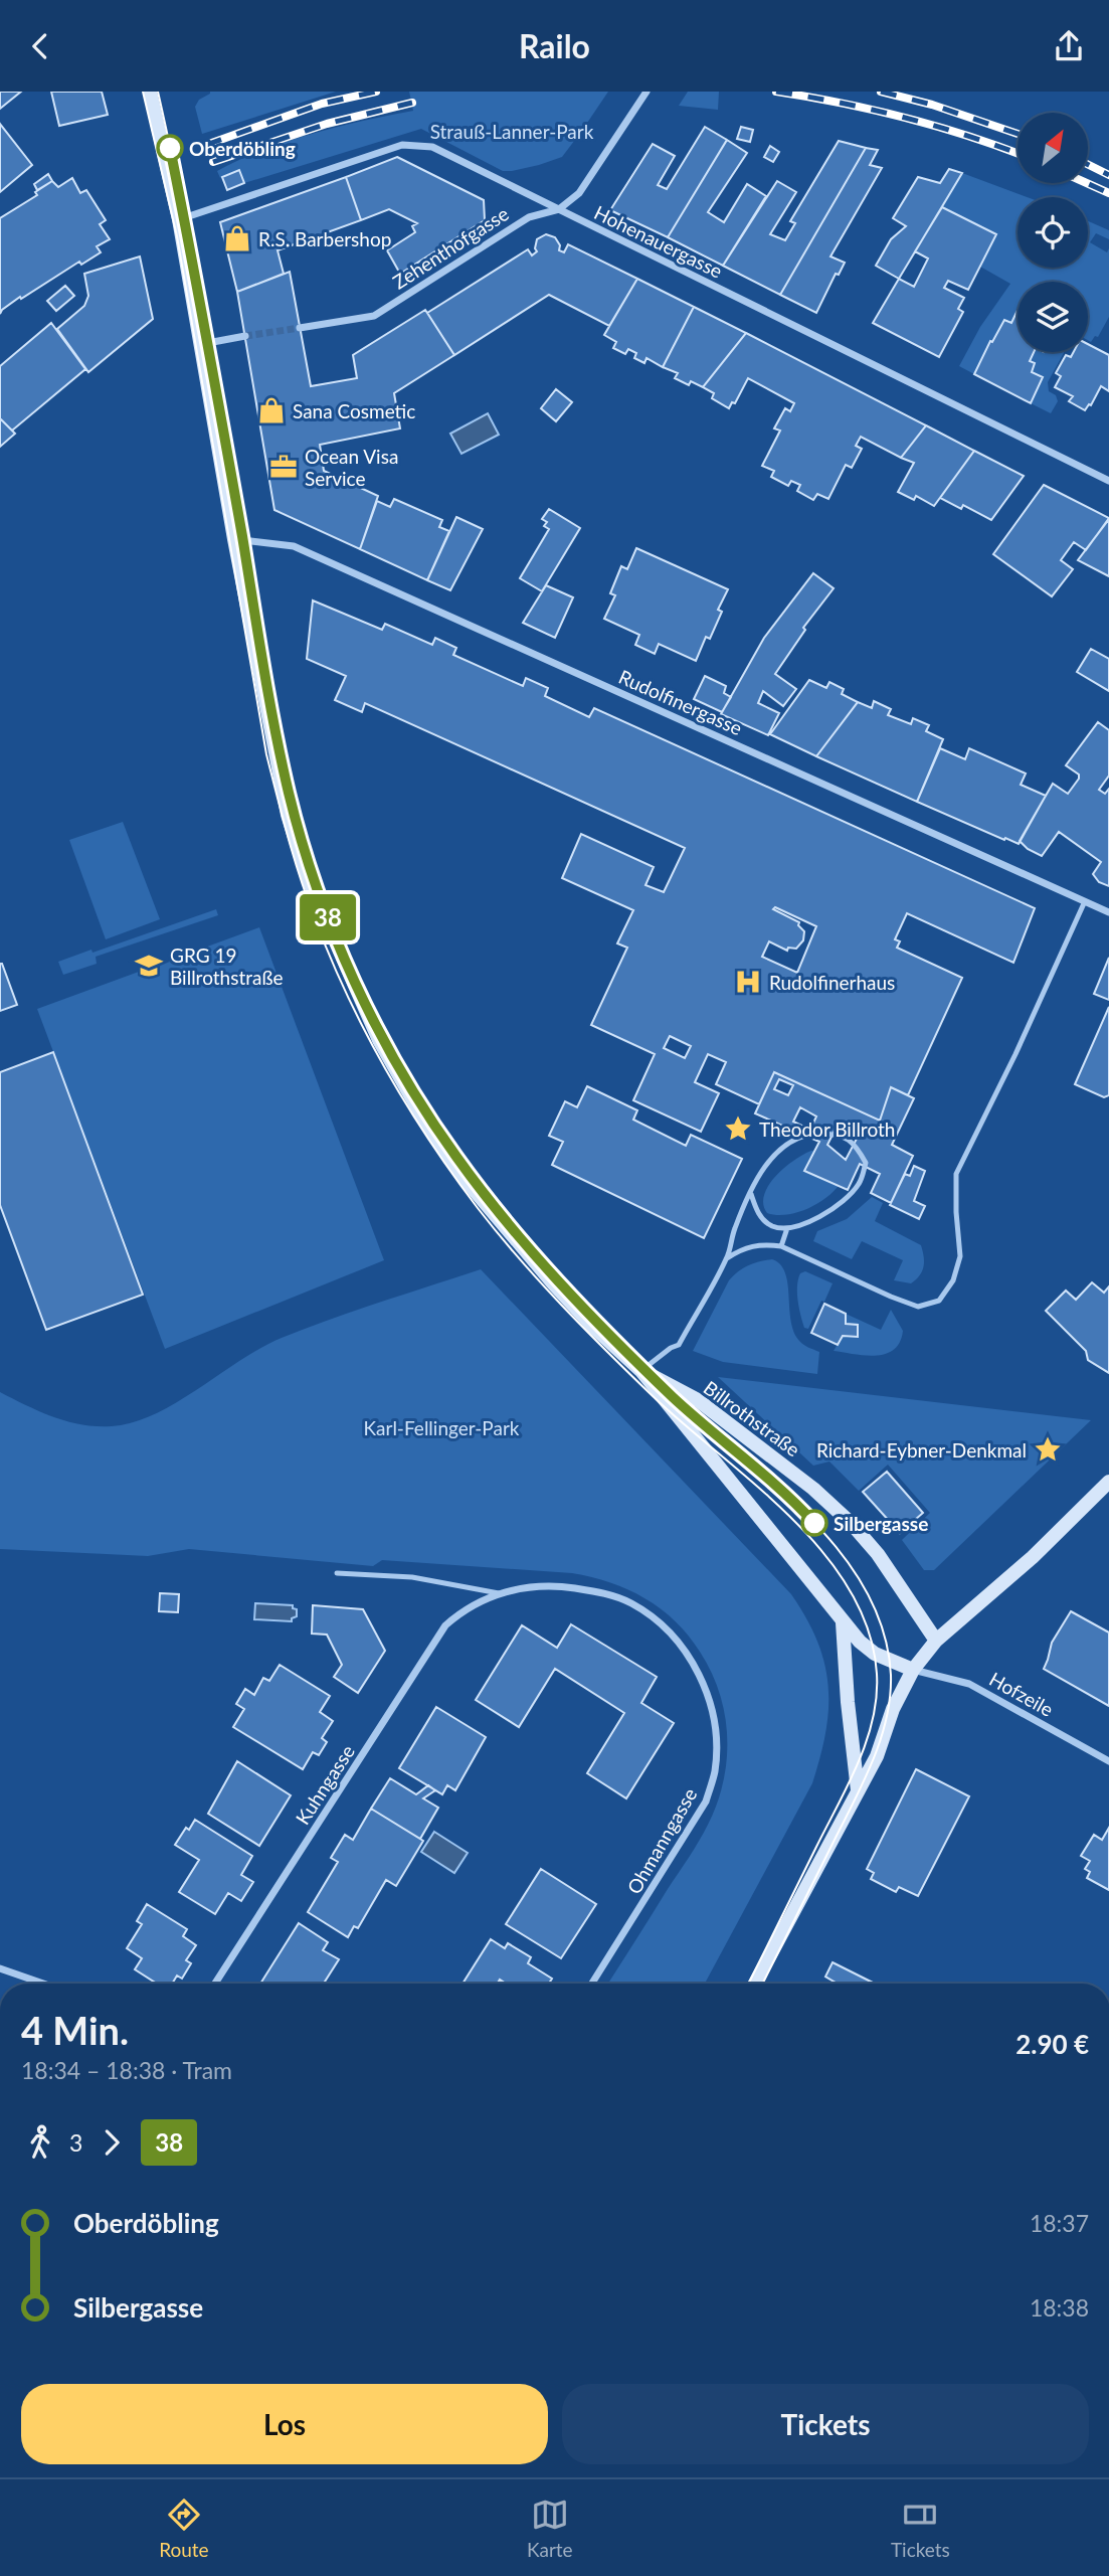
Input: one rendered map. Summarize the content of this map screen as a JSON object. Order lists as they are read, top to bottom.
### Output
{
  "streets": {
    "main road": ["Billrothstraße"],
    "street": [
      "Hohenauergasse",
      "Zehenthofgasse",
      "Rudolfinergasse",
      "Hofzeile",
      "Kuhngasse",
      "Ohmanngasse"
    ]
  },
  "crossings": [
    ["Hohenauergasse", "Zehenthofgasse"],
    ["Hohenauergasse", "Billrothstraße"],
    ["Rudolfinergasse", "Billrothstraße"],
    ["Billrothstraße", "Hofzeile"],
    ["Kuhngasse", "Ohmanngasse"]
  ],
  "parks": ["Strauß-Lanner-Park", "Karl-Fellinger-Park"],
  "places": {
    "other": ["Oberdöbling", "Silbergasse"],
    "shop": ["R.S. Barbershop", "Sana Cosmetic"],
    "office": ["Ocean Visa Service"],
    "school or university": ["GRG 19 Billrothstraße"],
    "hospital": ["Rudolfinerhaus"],
    "place": ["Theodor Billroth", "Richard-Eybner-Denkmal"]
  },
  "lines": ["tram line 38"],
  "north": "top right",
  "page": {
    "header": "Railo",
    "on_map": "38",
    "heading": ["4 Min.", "18:34 – 18:38 · Tram", "2.90 €"],
    "legs": ["3", "38"],
    "list": [
      {
        "name": "Oberdöbling",
        "value": "18:37"
      },
      {
        "name": "Silbergasse",
        "value": "18:38"
      }
    ],
    "buttons": ["Los", "Tickets"],
    "tabs": ["Route", "Karte", "Tickets"]
  }
}
